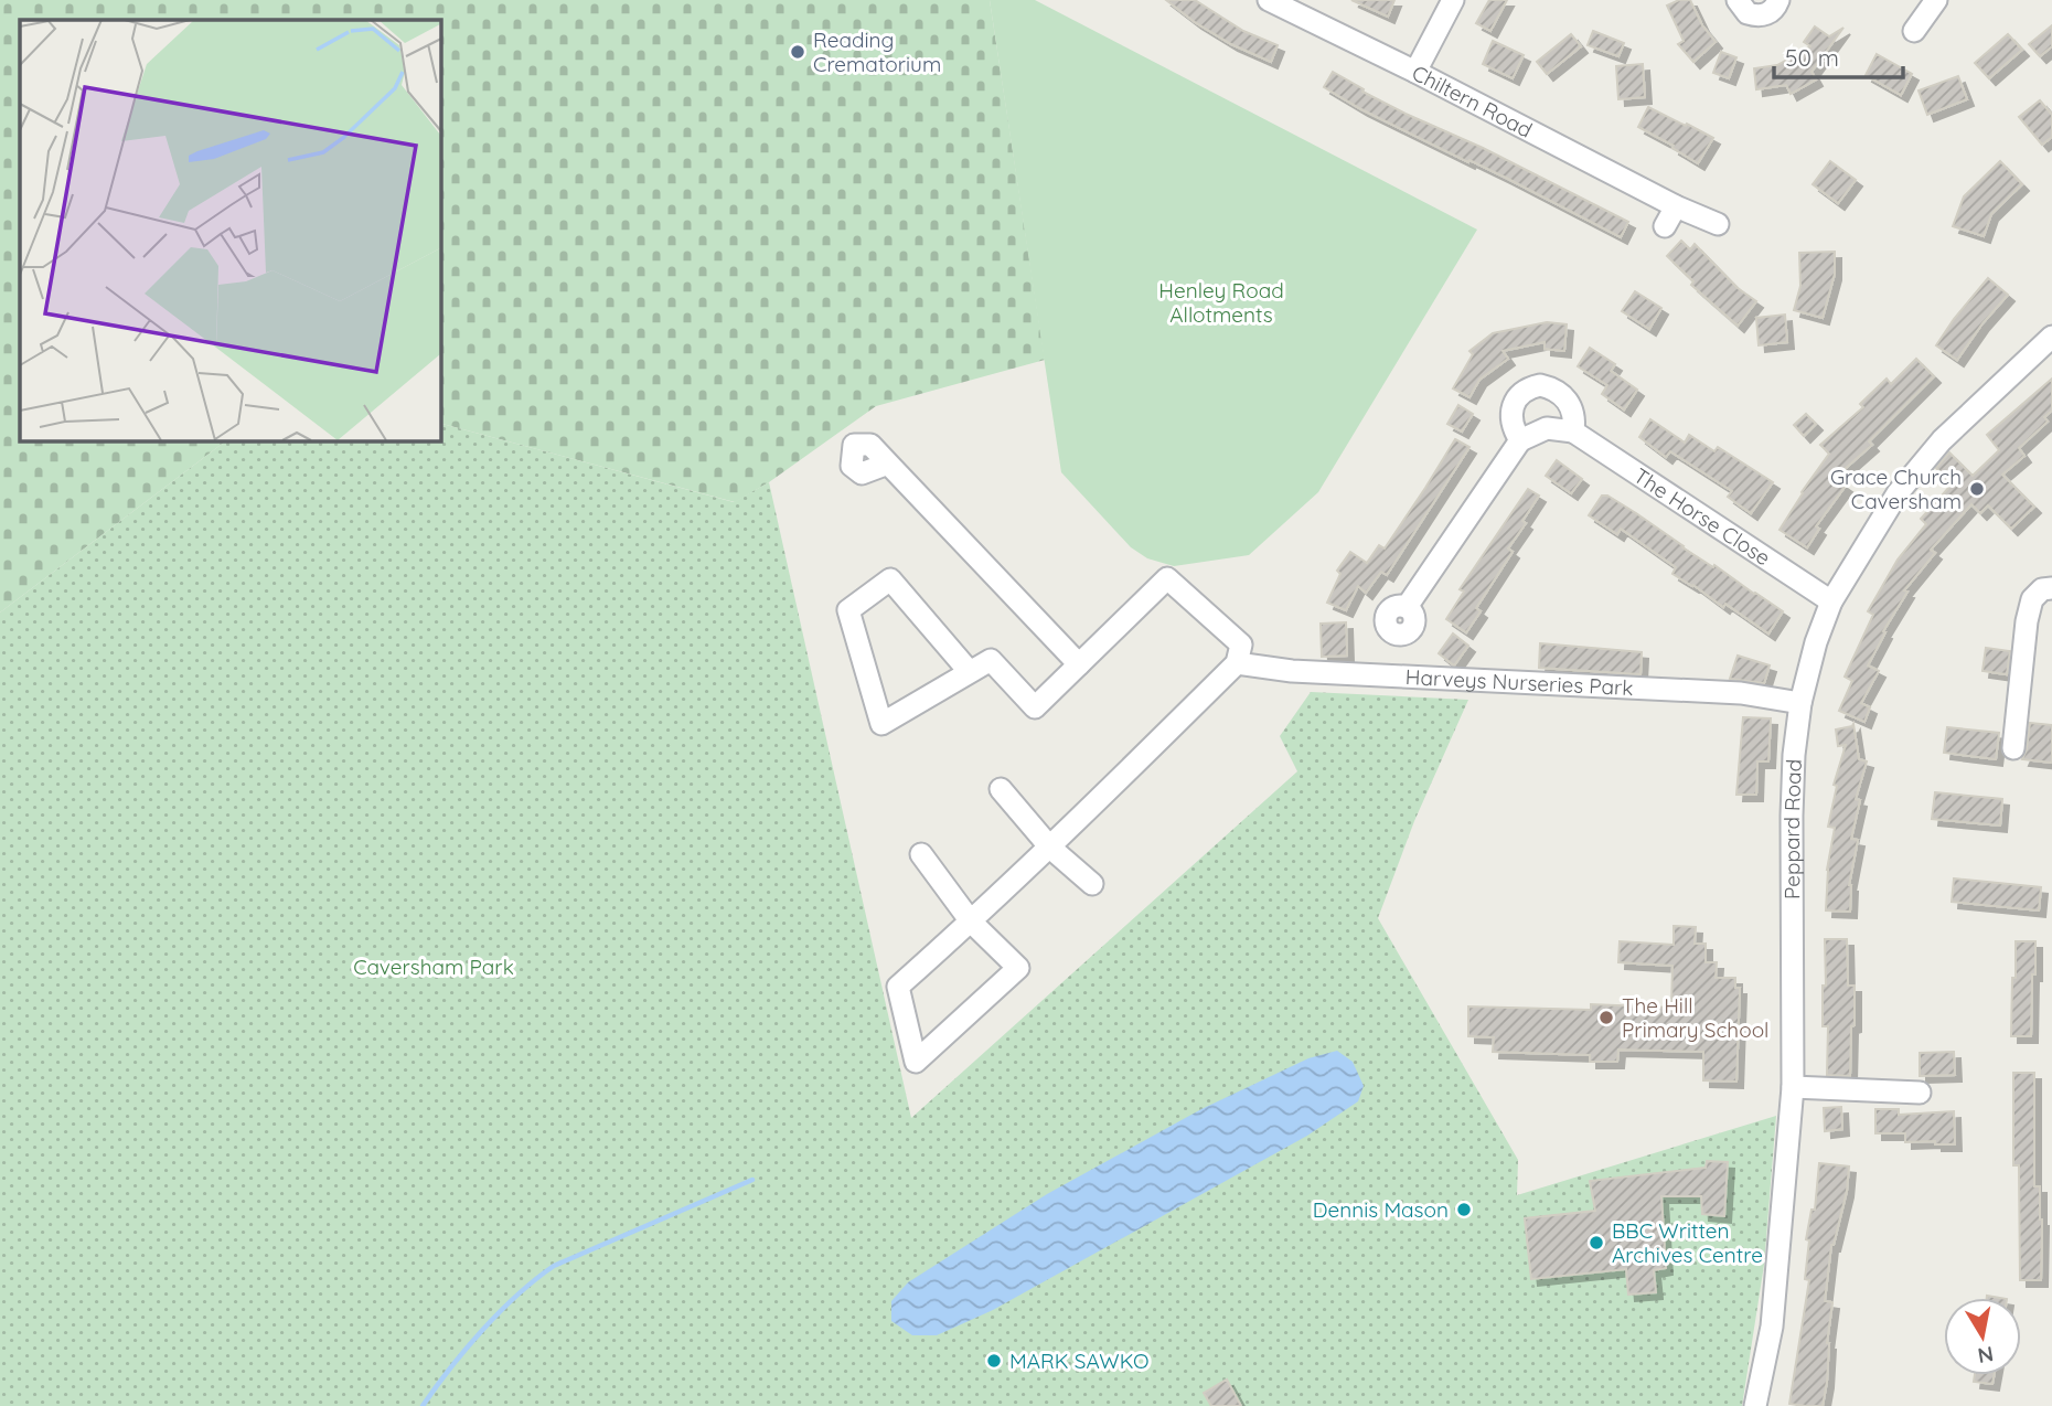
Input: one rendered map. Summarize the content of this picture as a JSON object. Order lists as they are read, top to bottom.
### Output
{
  "streets": {
    "street": [
      "Chiltern Road",
      "The Horse Close",
      "Harveys Nurseries Park",
      "Peppard Road"
    ]
  },
  "crossings": [
    ["The Horse Close", "Peppard Road"],
    ["Harveys Nurseries Park", "Peppard Road"]
  ],
  "parks": ["Henley Road Allotments", "Caversham Park"],
  "places": [
    "Reading Crematorium",
    "Grace Church Caversham",
    "The Hill Primary School",
    "Dennis Mason",
    "BBC Written Archives Centre",
    "MARK SAWKO"
  ],
  "scale_bar": "50 m",
  "north": "bottom"
}
